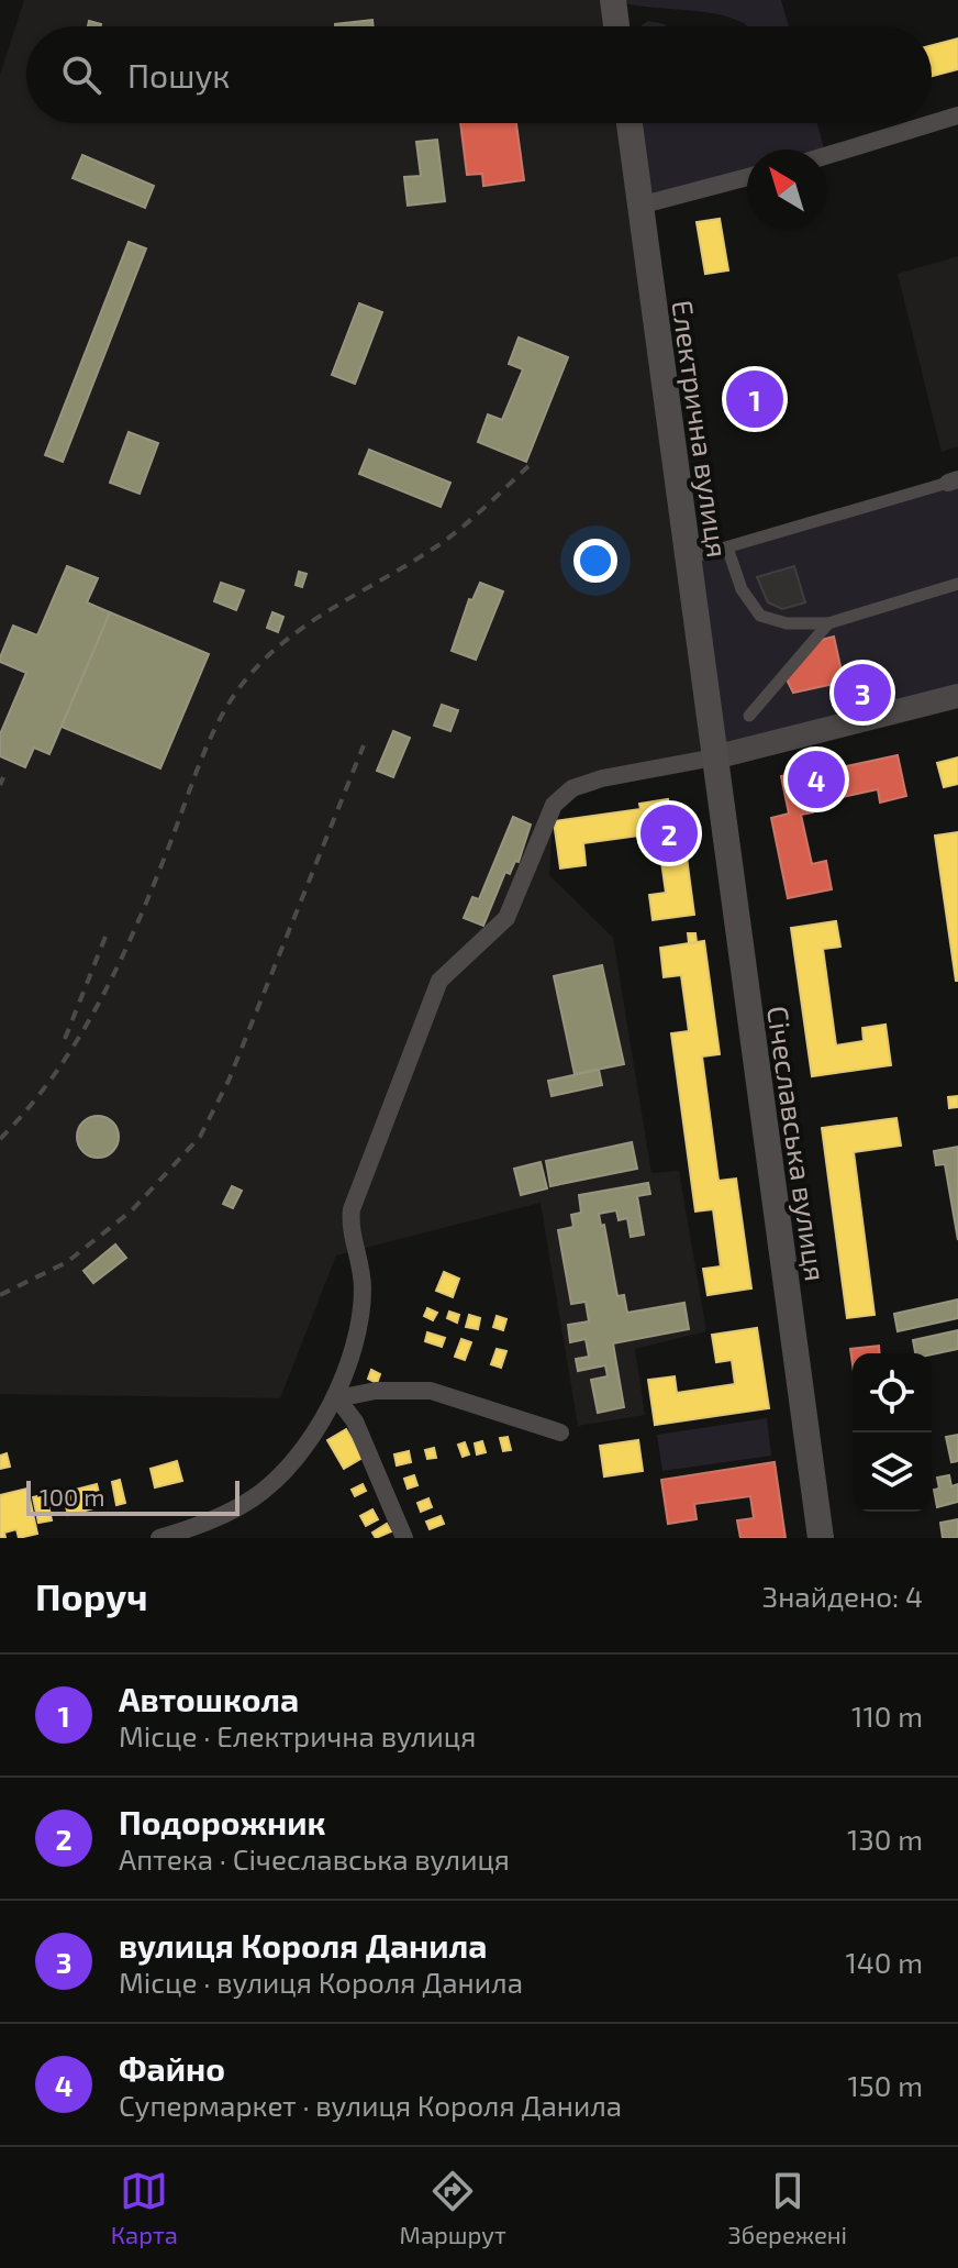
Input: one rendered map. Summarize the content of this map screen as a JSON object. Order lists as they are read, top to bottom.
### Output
{
  "streets": {
    "main road": ["Електрична вулиця", "Січеславська вулиця"]
  },
  "crossings": [
    ["Електрична вулиця", "Січеславська вулиця"]
  ],
  "scale_bar": "100 m",
  "north": "top left",
  "page": {
    "search": "Пошук",
    "pins": [
      "1",
      "3",
      "4",
      "2"
    ],
    "scale": "100 m",
    "heading": ["Поруч", "Знайдено: 4"],
    "list": [
      {
        "mark": "1",
        "name": "Автошкола",
        "note": "Місце · Електрична вулиця",
        "value": "110 m"
      },
      {
        "mark": "2",
        "name": "Подорожник",
        "note": "Аптека · Січеславська вулиця",
        "value": "130 m"
      },
      {
        "mark": "3",
        "name": "вулиця Короля Данила",
        "note": "Місце · вулиця Короля Данила",
        "value": "140 m"
      },
      {
        "mark": "4",
        "name": "Файно",
        "note": "Супермаркет · вулиця Короля Данила",
        "value": "150 m"
      }
    ],
    "nav": ["Карта", "Маршрут", "Збережені"]
  }
}
